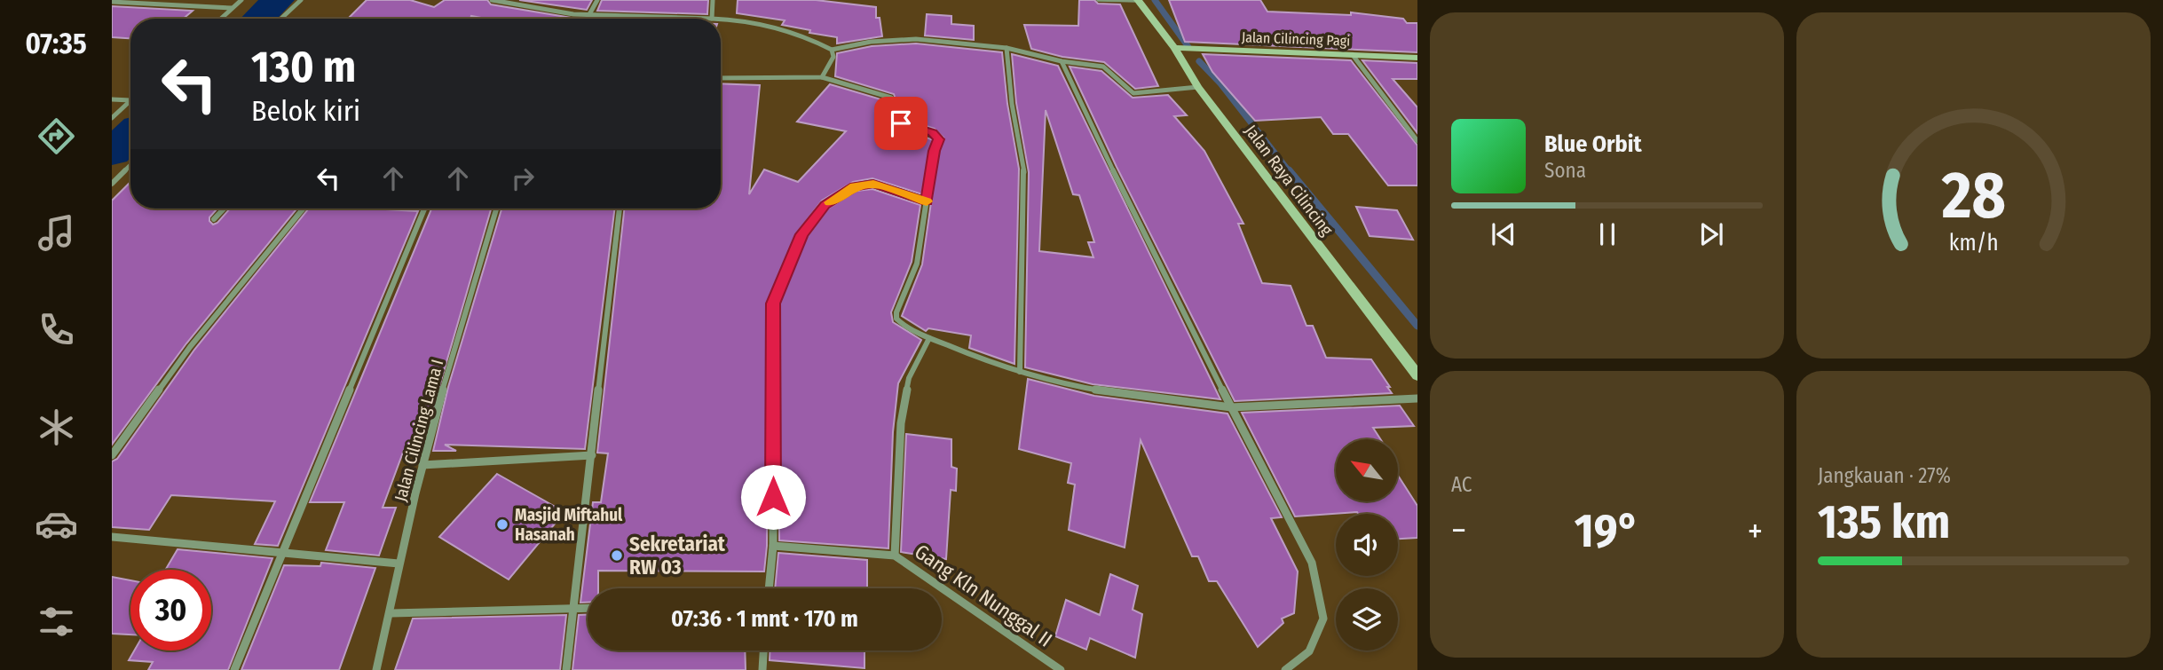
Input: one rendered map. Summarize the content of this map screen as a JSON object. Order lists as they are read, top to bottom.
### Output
{
  "streets": {
    "street": [
      "Jalan Cilincing Pagi",
      "Jalan Raya Cilincing",
      "Jalan Cilincing Lama I",
      "Gang Kln Nunggal II"
    ]
  },
  "crossings": [
    ["Jalan Cilincing Pagi", "Jalan Raya Cilincing"]
  ],
  "places": ["Masjid Miftahul Hasanah", "Sekretariat RW 03"],
  "north": "top left",
  "page": {
    "tabs": "07:35",
    "turn": ["130 m", "Belok kiri"],
    "song": ["Blue Orbit", "Sona"],
    "tile": [
      "AC",
      ["Jangkauan · 27%", "135 km"]
    ],
    "heat": ["−", "19°", "+"],
    "limit": "30",
    "trip": "07:36 · 1 mnt · 170 m",
    "gauge": ["28", "km/h"]
  }
}
